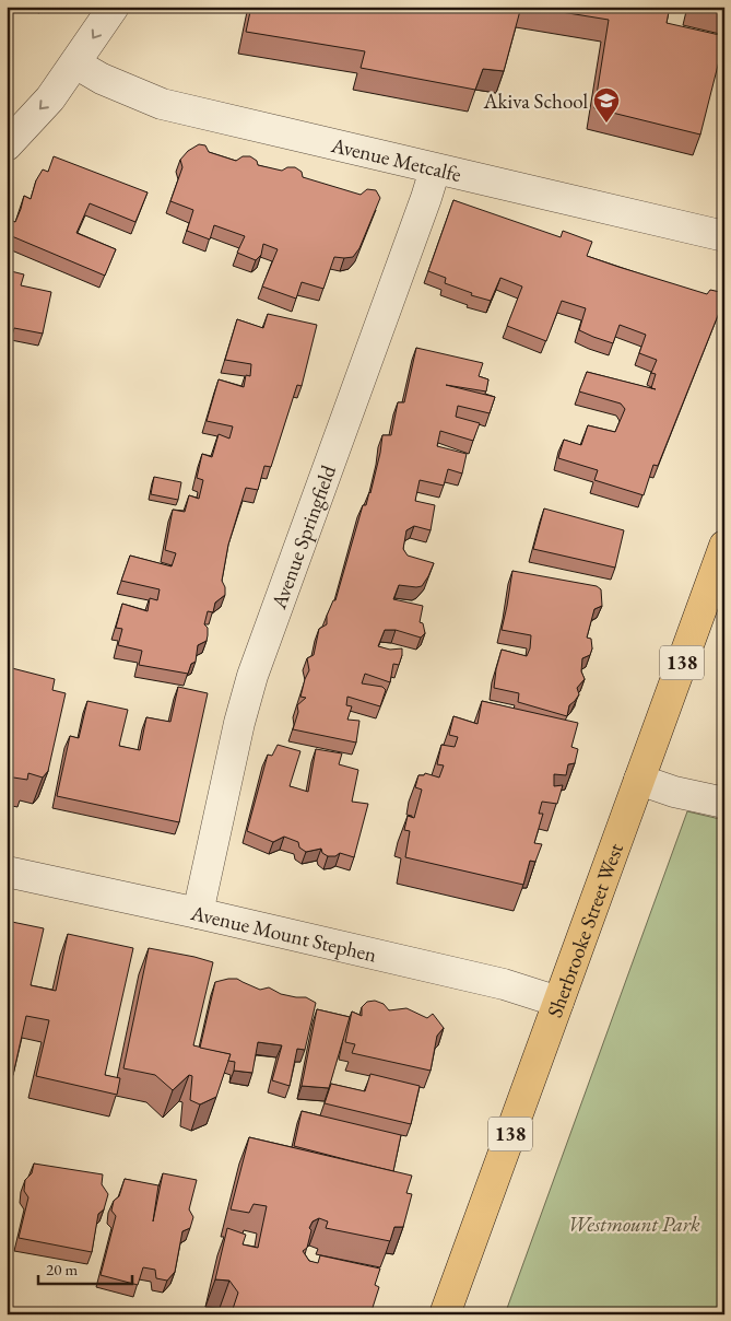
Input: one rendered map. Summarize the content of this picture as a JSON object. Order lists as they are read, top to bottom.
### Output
{
  "streets": {
    "main road": ["138", "Sherbrooke Street West"],
    "street": ["Avenue Metcalfe", "Avenue Springfield", "Avenue Mount Stephen"]
  },
  "crossings": [
    ["Avenue Metcalfe", "Avenue Springfield"],
    ["Avenue Springfield", "Avenue Mount Stephen"],
    ["Sherbrooke Street West", "Avenue Mount Stephen"]
  ],
  "parks": ["Westmount Park"],
  "places": {
    "school or university": ["Akiva School"]
  },
  "scale_bar": "20 m"
}
